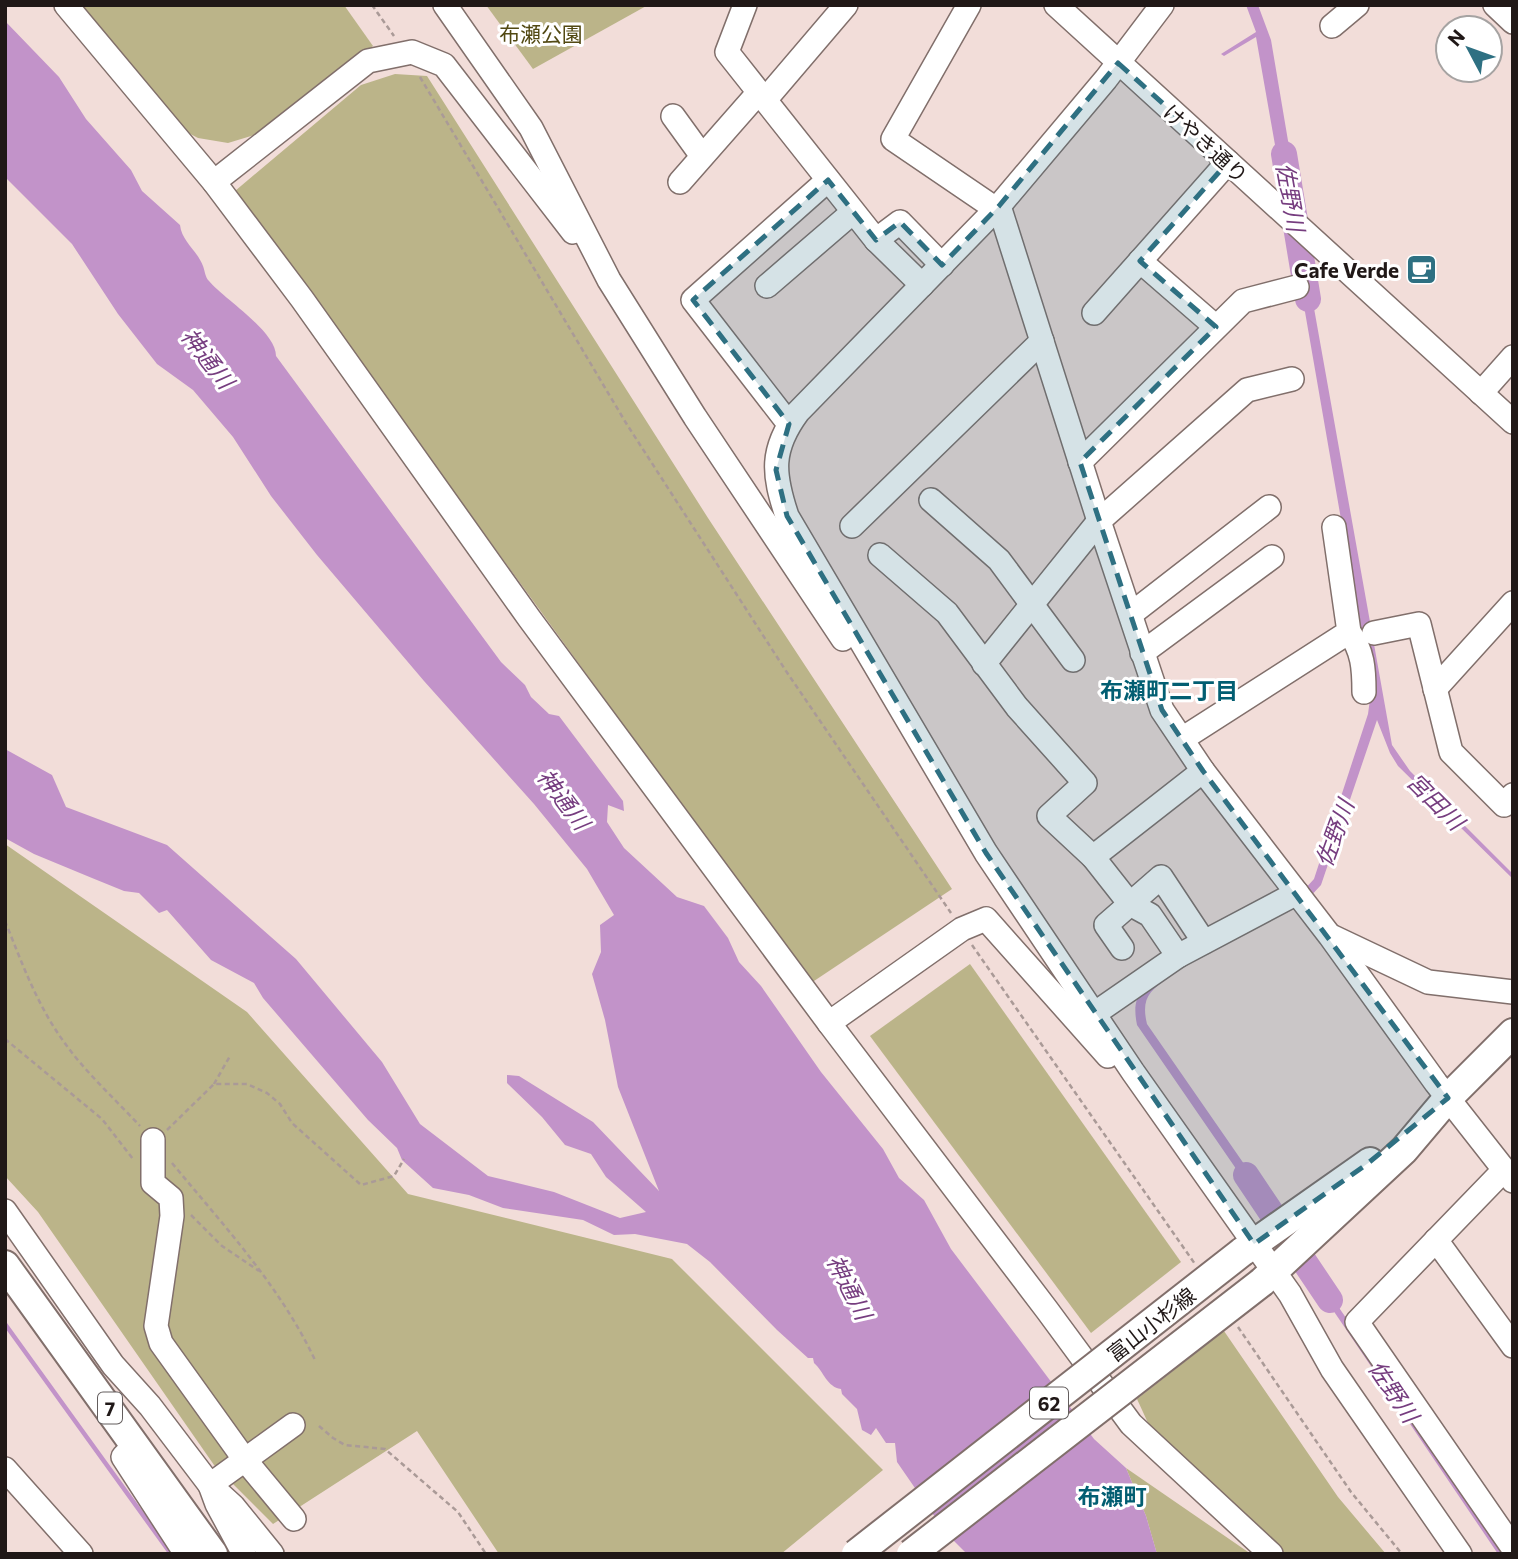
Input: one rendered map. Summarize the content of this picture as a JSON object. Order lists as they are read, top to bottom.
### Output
{
  "streets": {
    "main road": ["富山小杉線", "62", "7"],
    "street": ["けやき通り"]
  },
  "districts": ["布瀬町二丁目", "布瀬町"],
  "water": ["佐野川", "神通川", "宮田川"],
  "parks": ["布瀬公園"],
  "places": {
    "cafe": ["Cafe Verde"]
  },
  "north": "top left"
}
